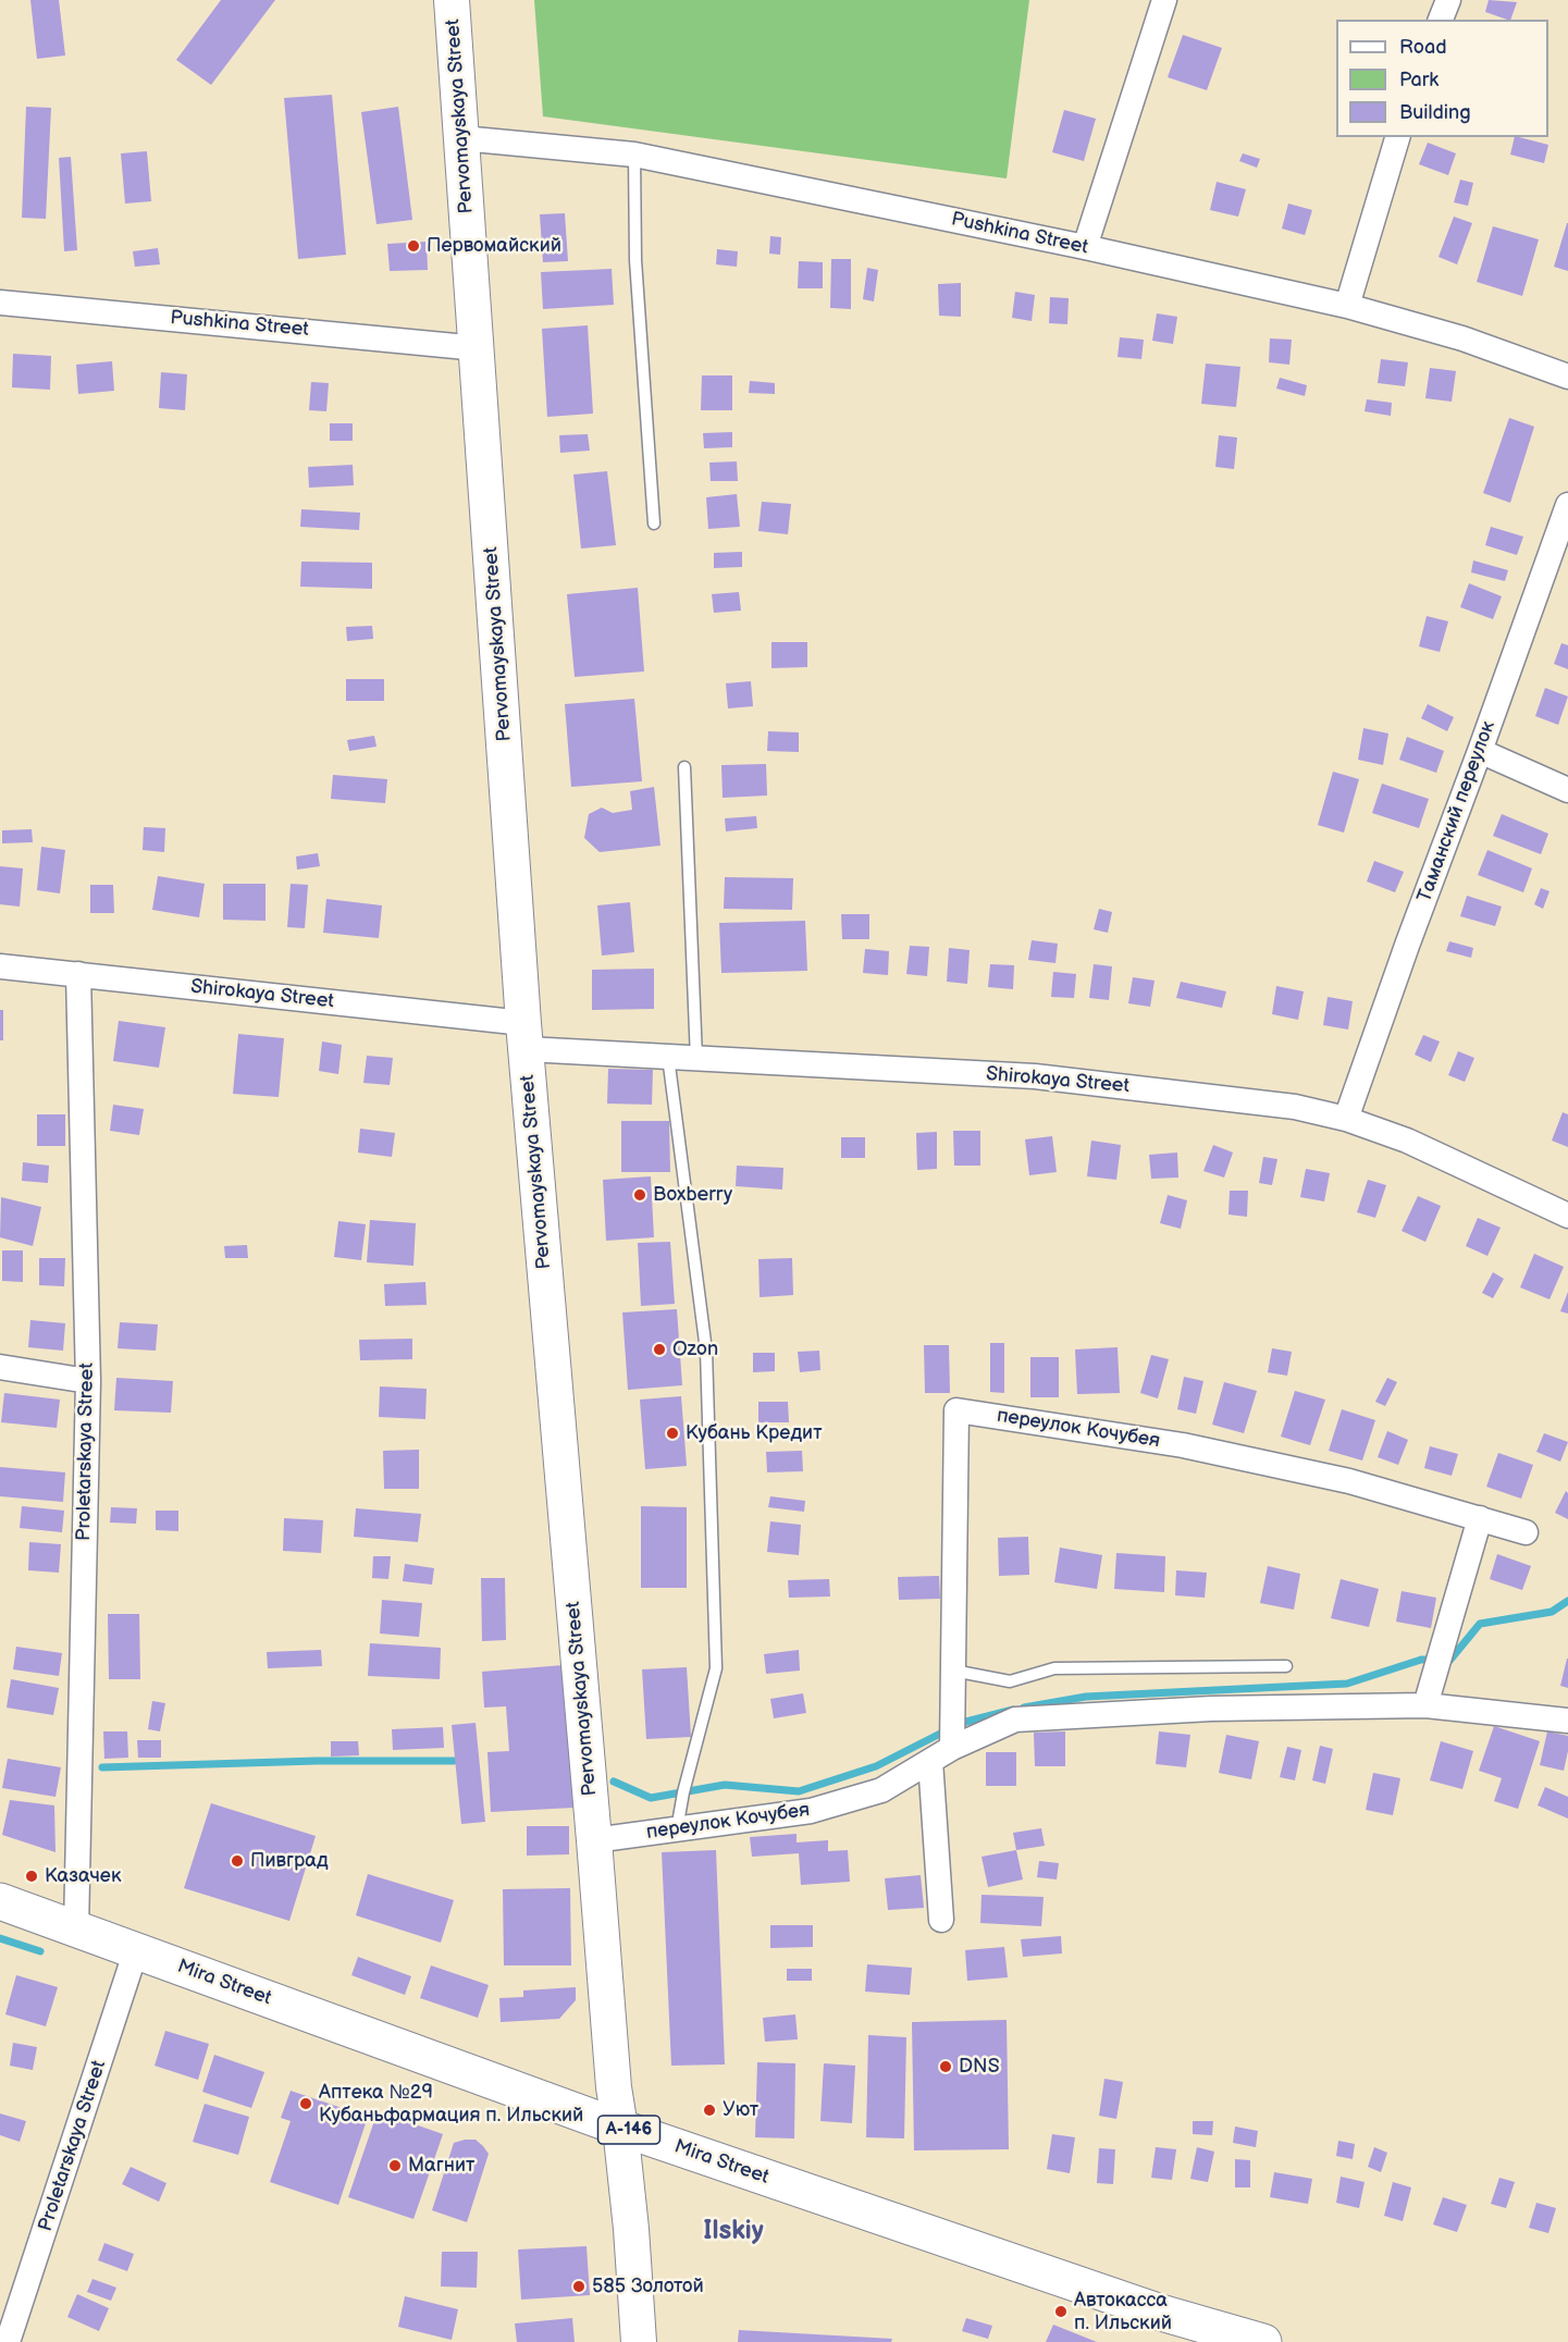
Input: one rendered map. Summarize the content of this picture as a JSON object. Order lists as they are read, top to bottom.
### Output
{
  "streets": {
    "highway": ["Mira Street", "А-146"],
    "street": [
      "Pervomayskaya Street",
      "Pushkina Street",
      "Таманский переулок",
      "Shirokaya Street",
      "переулок Кочубея",
      "Proletarskaya Street"
    ]
  },
  "crossings": [
    ["Pervomayskaya Street", "Pushkina Street"],
    ["Pervomayskaya Street", "Shirokaya Street"],
    ["Pervomayskaya Street", "переулок Кочубея"],
    ["Pervomayskaya Street", "Mira Street"],
    ["Таманский переулок", "Shirokaya Street"],
    ["Shirokaya Street", "Proletarskaya Street"],
    ["Proletarskaya Street", "Mira Street"]
  ],
  "districts": ["Ilskiy"],
  "places": [
    "Первомайский",
    "Boxberry",
    "Ozon",
    "Кубань Кредит",
    "Пивград",
    "Казачек",
    "DNS",
    "Аптека №29 Кубаньфармация п. Ильский",
    "Уют",
    "Магнит",
    "585 Золотой",
    "Автокасса п. Ильский"
  ],
  "legend": ["Road", "Park", "Building"]
}
